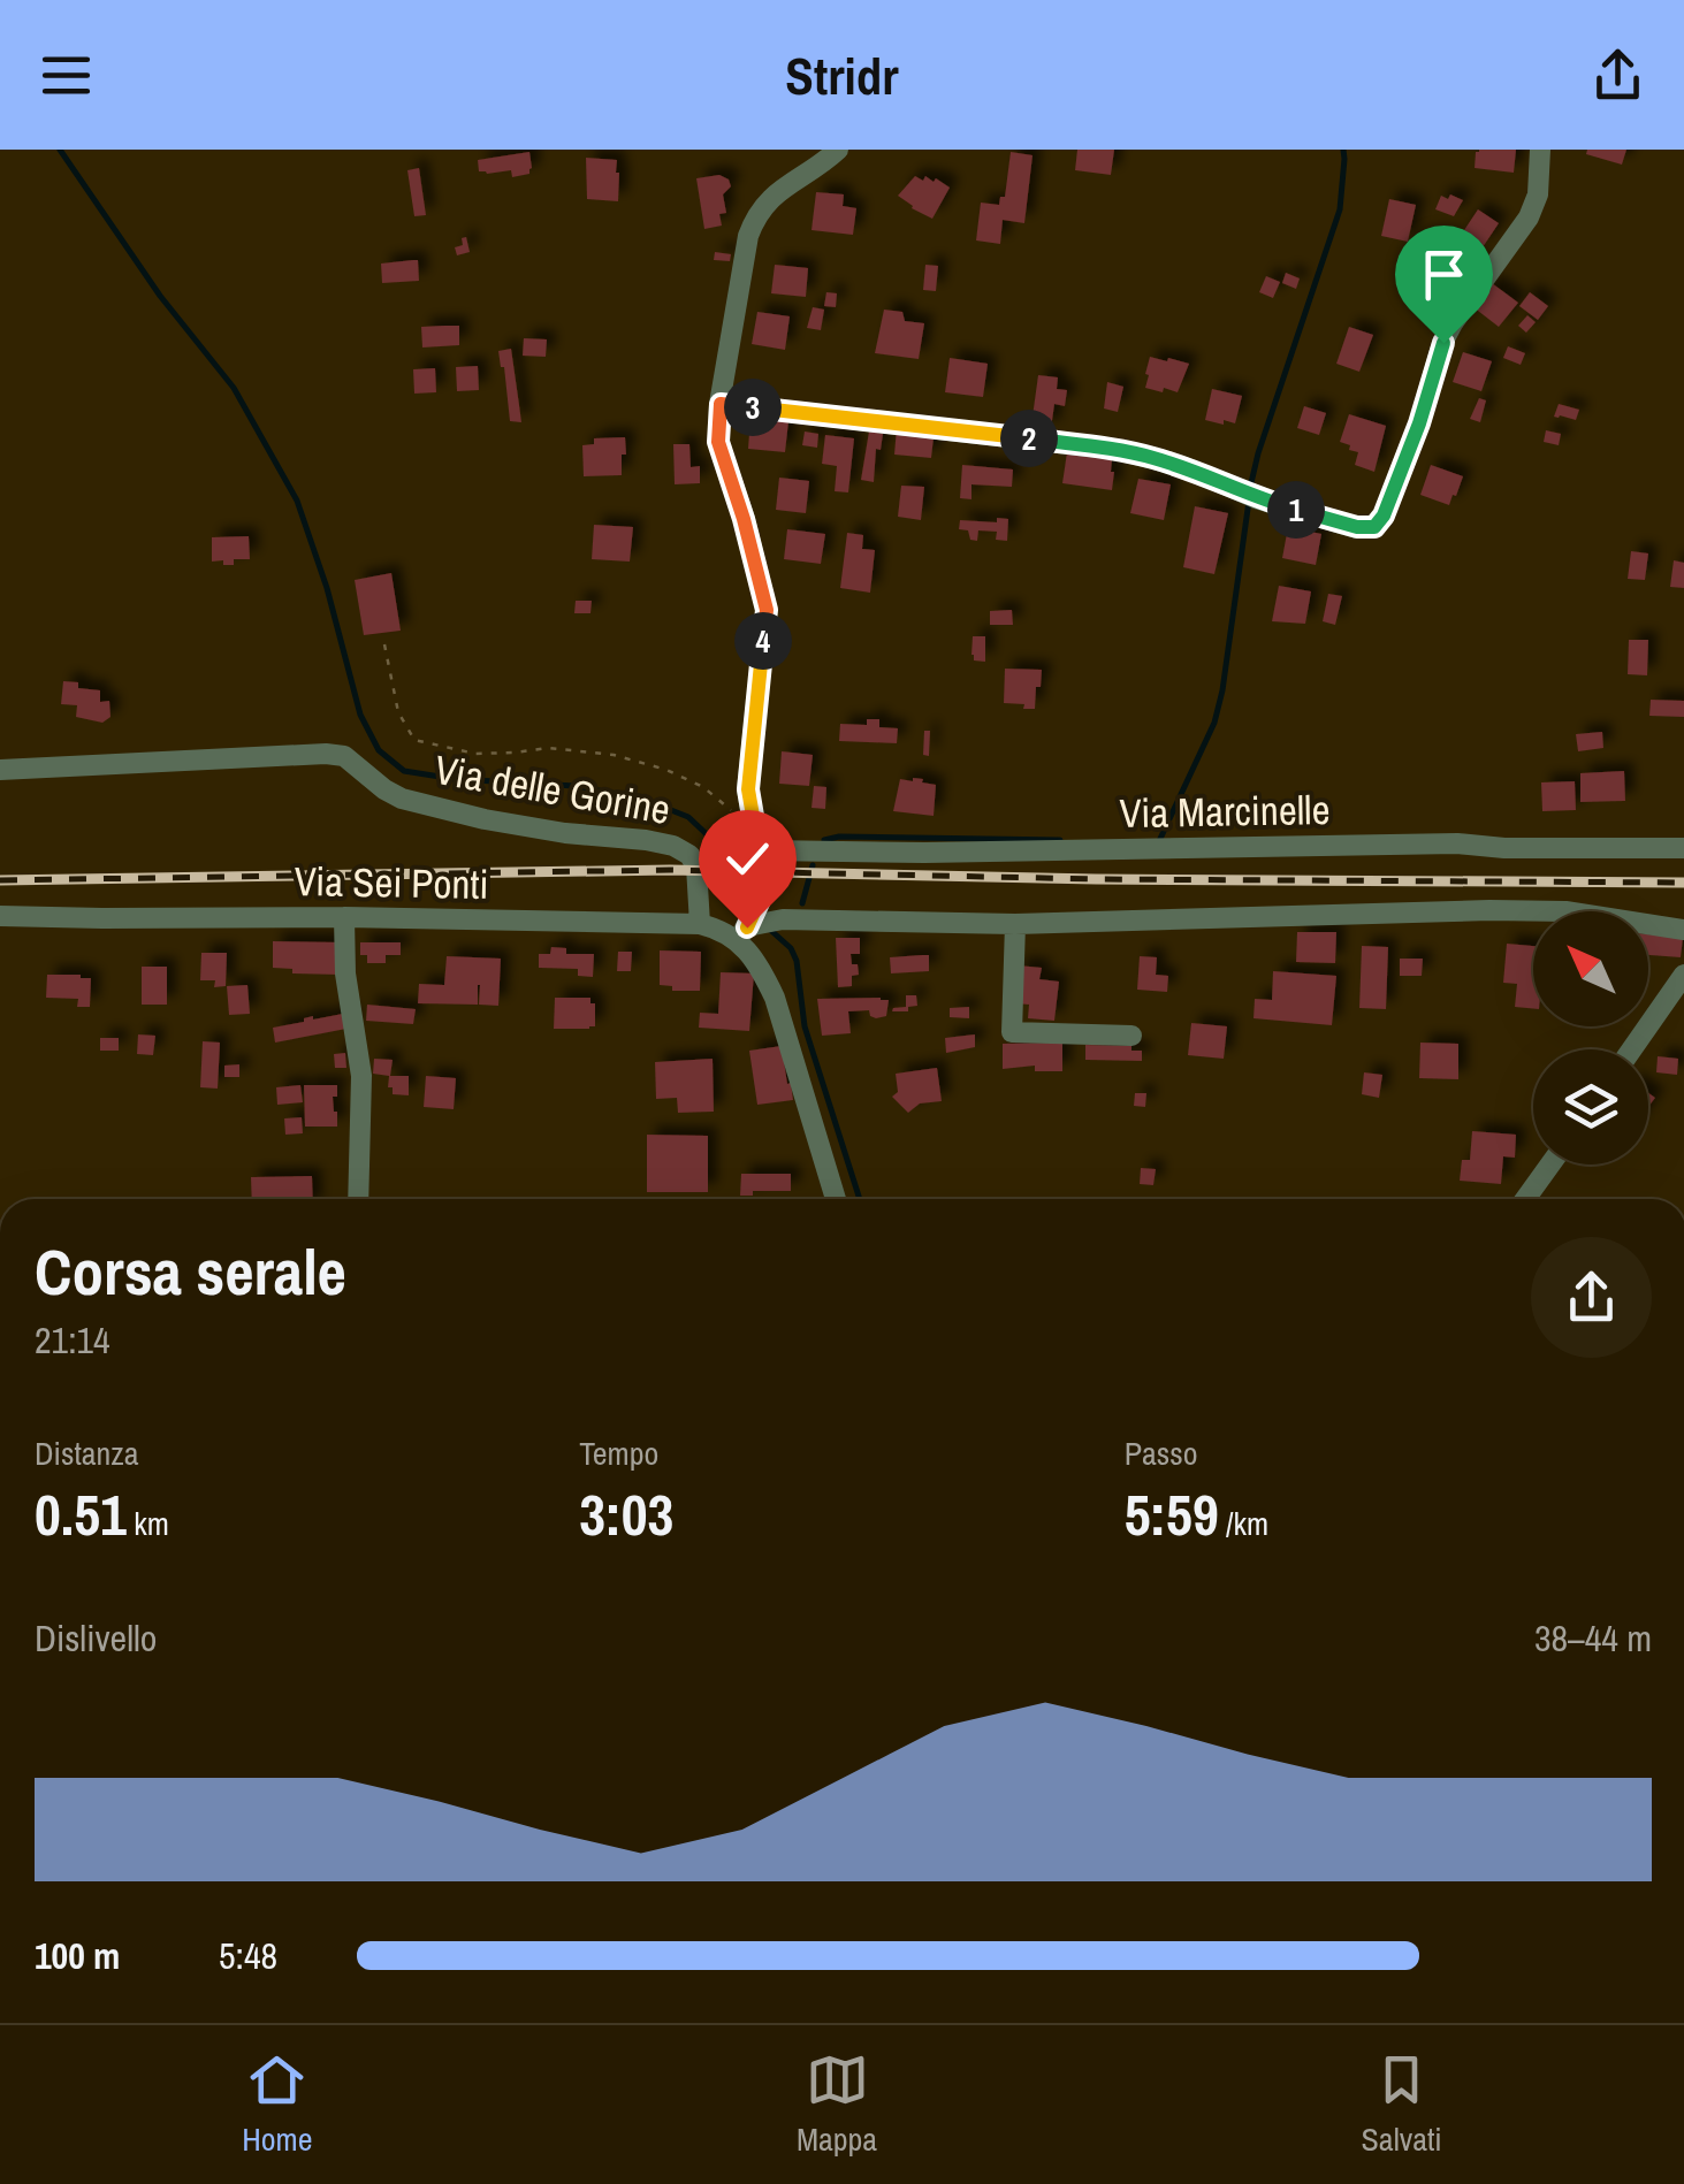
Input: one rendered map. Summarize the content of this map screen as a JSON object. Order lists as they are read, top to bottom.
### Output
{
  "streets": {
    "street": ["Via delle Gorine", "Via Marcinelle", "Via Sei Ponti"]
  },
  "crossings": [
    ["Via delle Gorine", "Via Sei Ponti"]
  ],
  "north": "top left",
  "page": {
    "header": "Stridr",
    "pins": [
      "3",
      "2",
      "1",
      "4"
    ],
    "heading": ["Corsa serale", "21:14"],
    "stats": [
      ["Distanza", "0.51 km"],
      ["Tempo", "3:03"],
      ["Passo", "5:59 /km"]
    ],
    "chart": ["Dislivello", "38–44 m"],
    "list": [
      {
        "name": "100 m",
        "note": "5:48"
      }
    ],
    "tabs": ["Home", "Mappa", "Salvati"]
  }
}
